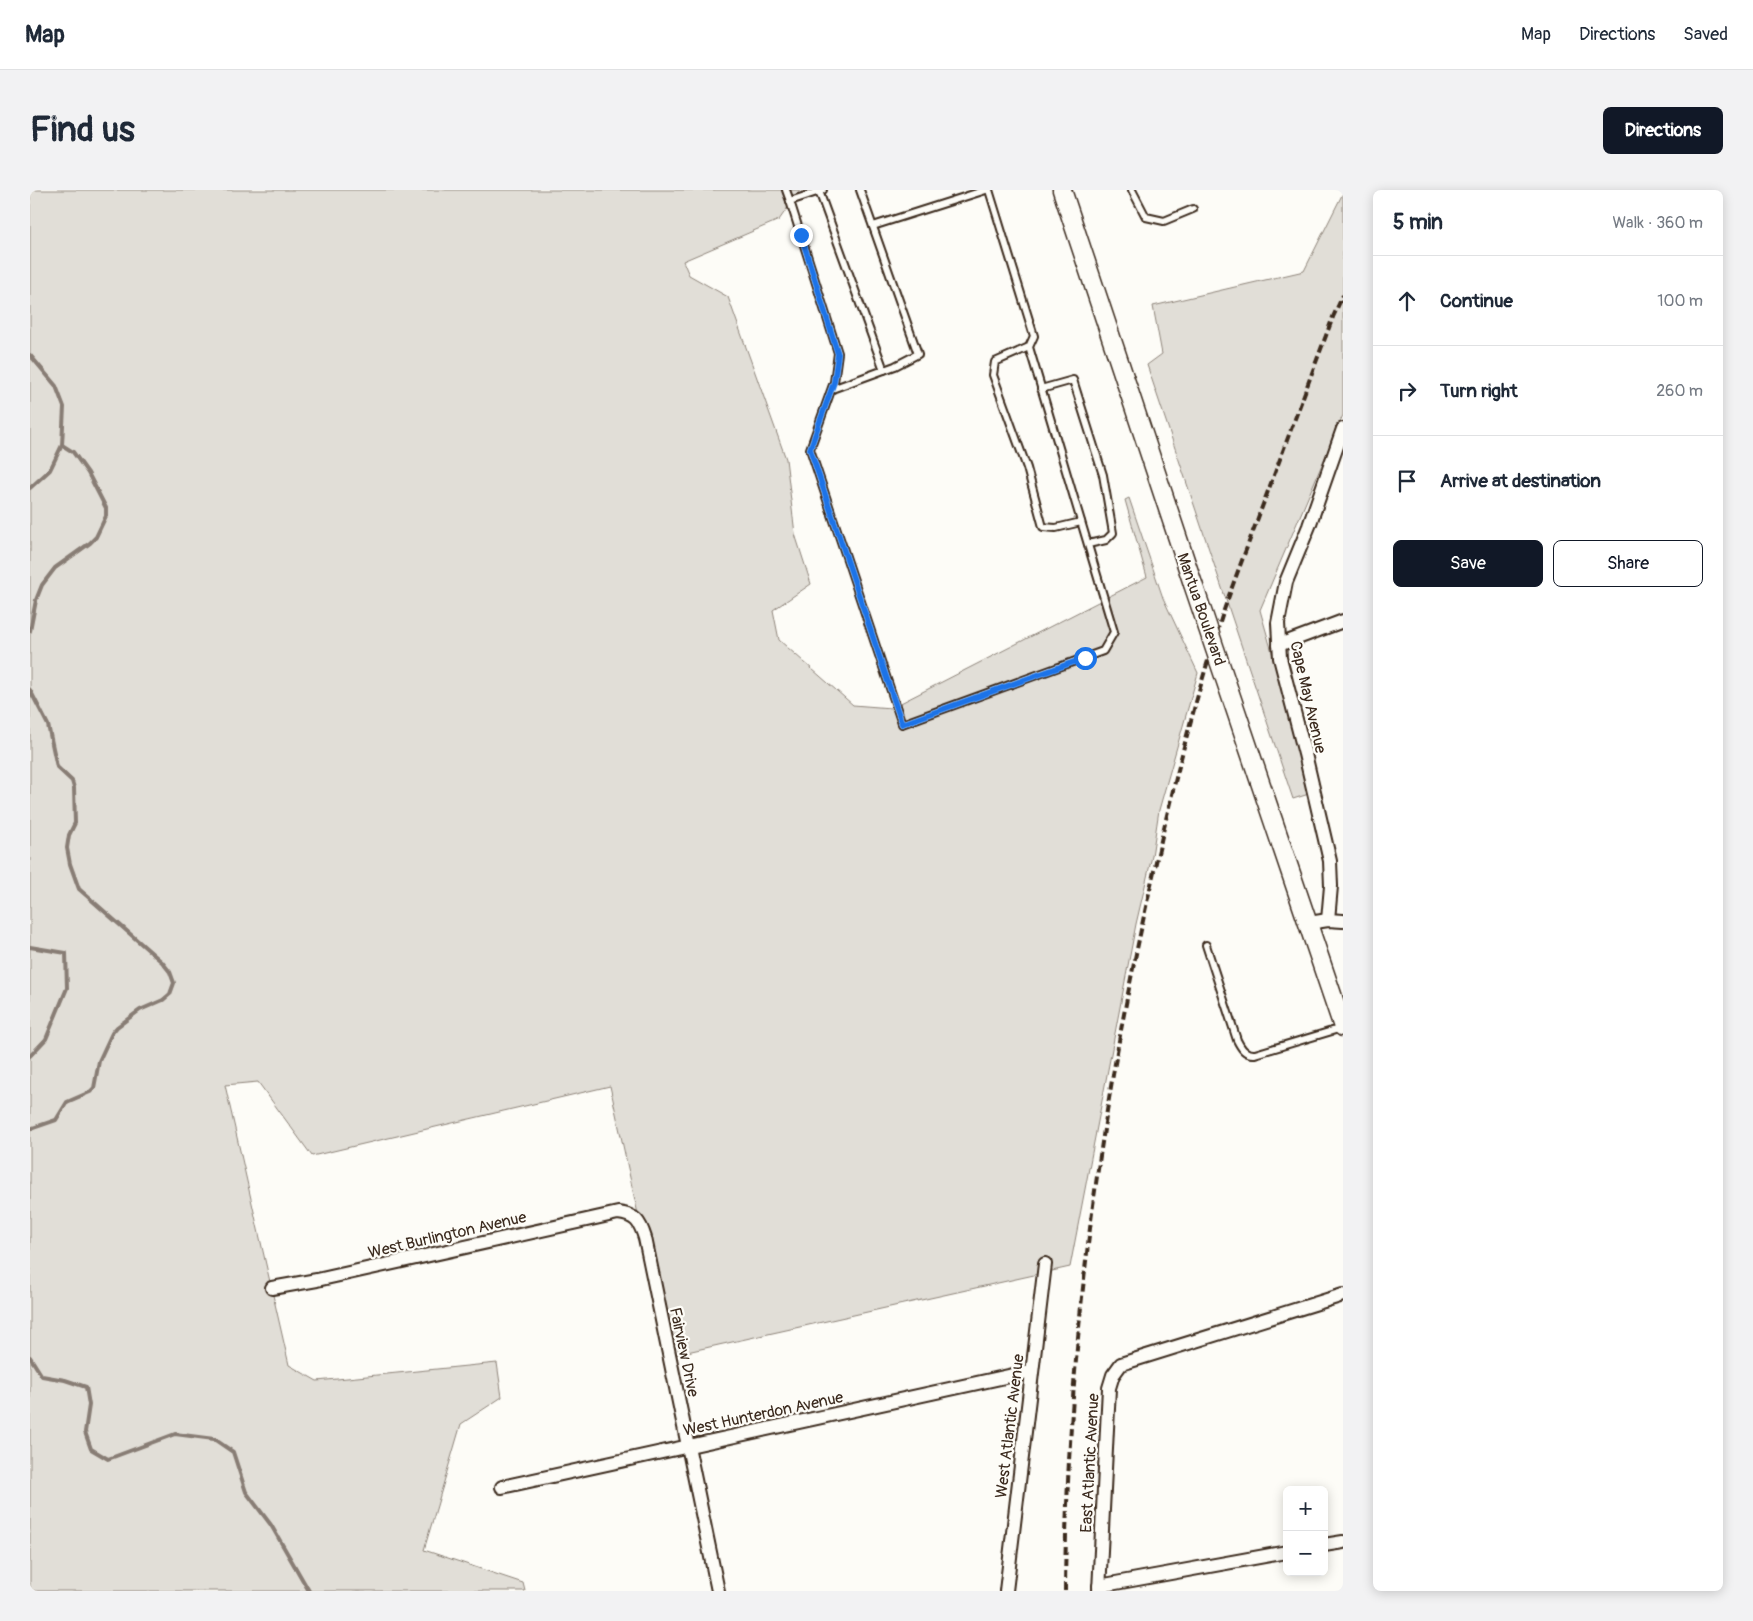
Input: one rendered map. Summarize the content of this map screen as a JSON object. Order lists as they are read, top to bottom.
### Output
{
  "streets": {
    "main road": ["Mantua Boulevard"],
    "street": [
      "Cape May Avenue",
      "West Burlington Avenue",
      "Fairview Drive",
      "West Hunterdon Avenue",
      "West Atlantic Avenue",
      "East Atlantic Avenue"
    ]
  },
  "crossings": [
    ["West Burlington Avenue", "Fairview Drive"],
    ["Fairview Drive", "West Hunterdon Avenue"],
    ["West Hunterdon Avenue", "West Atlantic Avenue"]
  ],
  "page": {
    "header": "Map",
    "nav": ["Map", "Directions", "Saved"],
    "buttons": [
      "Directions",
      ["Save", "Share"]
    ],
    "title": "Find us",
    "heading": ["5 min", "Walk · 360 m"],
    "list": [
      ["Continue", "100 m"],
      ["Turn right", "260 m"],
      "Arrive at destination"
    ],
    "map_buttons": ["+", "−"]
  }
}
